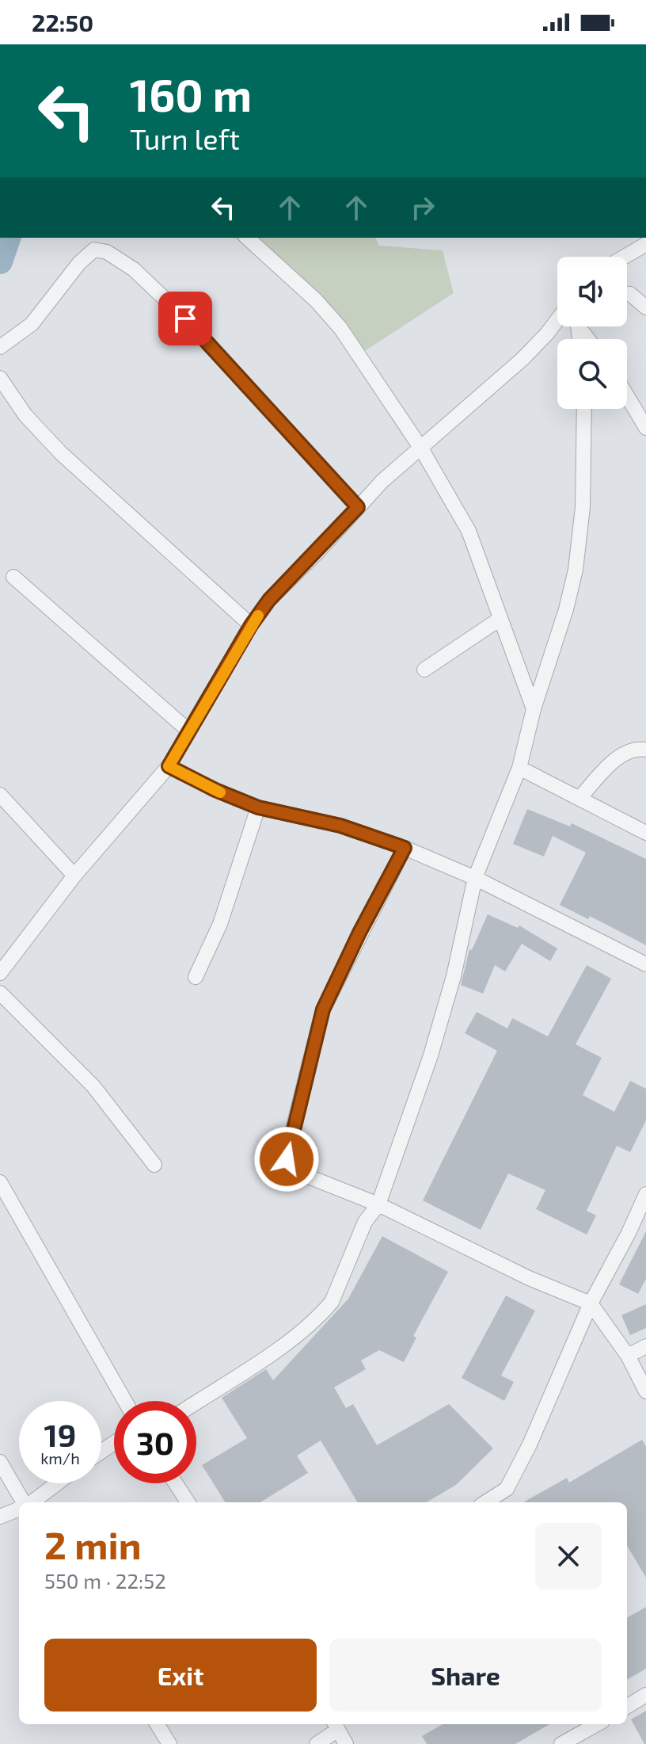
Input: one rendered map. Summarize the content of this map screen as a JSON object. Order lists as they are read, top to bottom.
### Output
{
  "page": {
    "status": "22:50",
    "turn": ["160 m", "Turn left"],
    "speed": "19 km/h",
    "limit": "30",
    "heading": ["2 min", "550 m · 22:52"],
    "buttons": ["Exit", "Share"]
  }
}
